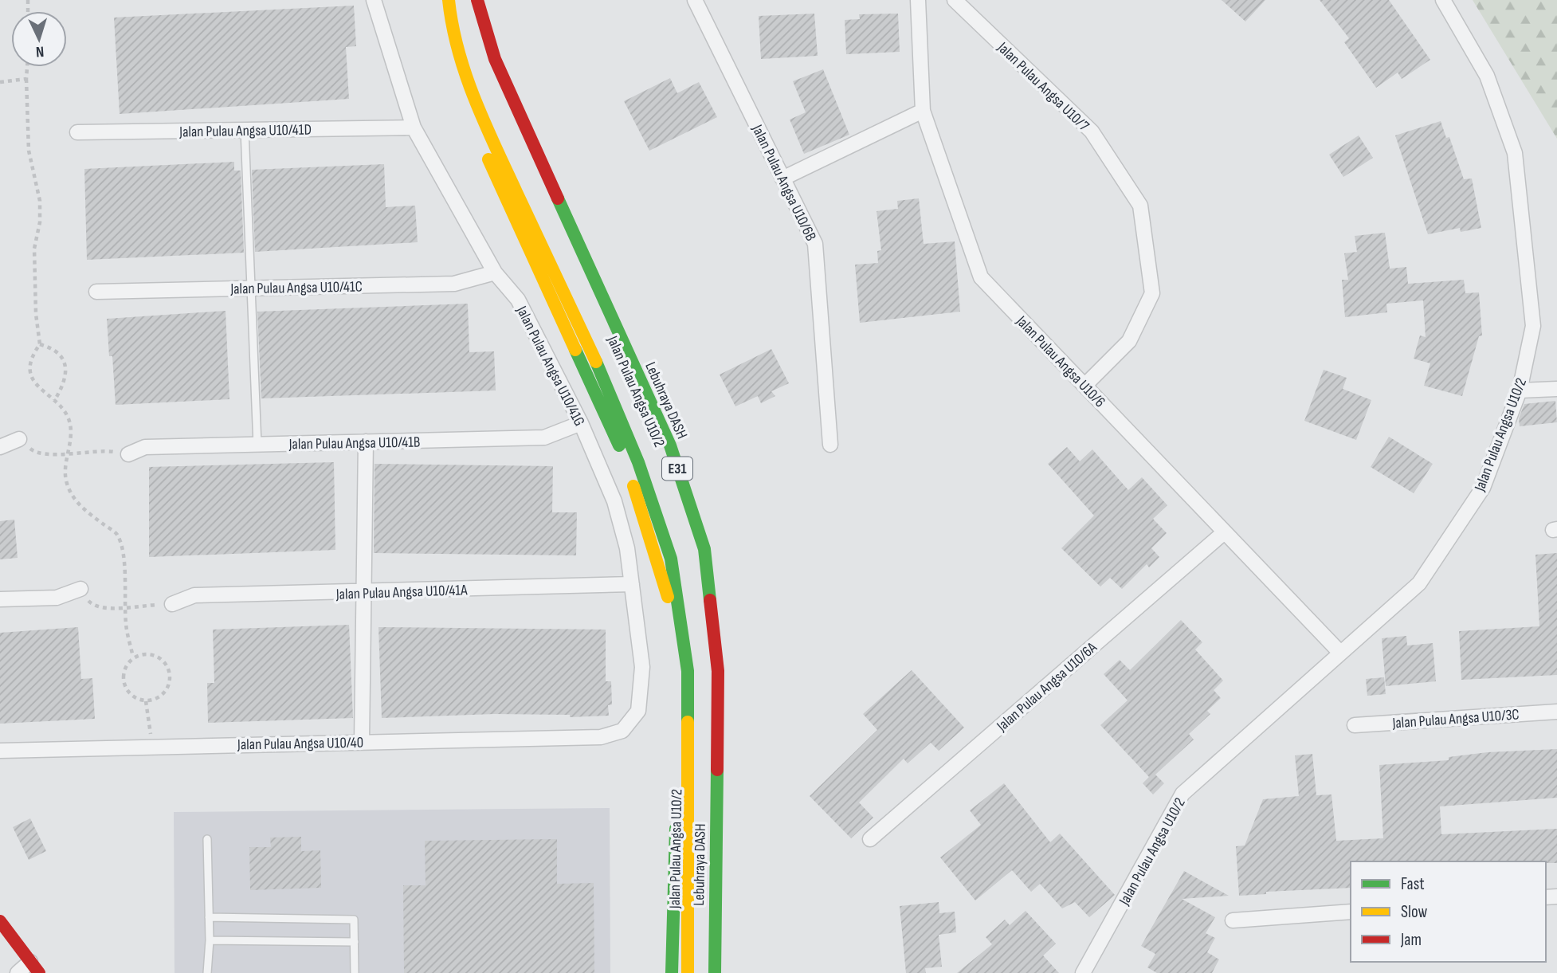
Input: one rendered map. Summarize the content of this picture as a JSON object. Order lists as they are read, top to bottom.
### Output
{
  "streets": {
    "main road": ["Jalan Pulau Angsa U10/2", "Lebuhraya DASH", "E31"],
    "street": [
      "Jalan Pulau Angsa U10/7",
      "Jalan Pulau Angsa U10/41D",
      "Jalan Pulau Angsa U10/6B",
      "Jalan Pulau Angsa U10/41C",
      "Jalan Pulau Angsa U10/6",
      "Jalan Pulau Angsa U10/41G",
      "Jalan Pulau Angsa U10/41B",
      "Jalan Pulau Angsa U10/41A",
      "Jalan Pulau Angsa U10/6A",
      "Jalan Pulau Angsa U10/3C",
      "Jalan Pulau Angsa U10/40"
    ]
  },
  "crossings": [
    ["Jalan Pulau Angsa U10/7", "Jalan Pulau Angsa U10/6"],
    ["Jalan Pulau Angsa U10/41D", "Jalan Pulau Angsa U10/41G"],
    ["Jalan Pulau Angsa U10/41C", "Jalan Pulau Angsa U10/41G"],
    ["Jalan Pulau Angsa U10/6", "Jalan Pulau Angsa U10/2"],
    ["Jalan Pulau Angsa U10/6", "Jalan Pulau Angsa U10/6A"],
    ["Jalan Pulau Angsa U10/41G", "Jalan Pulau Angsa U10/41B"],
    ["Jalan Pulau Angsa U10/41G", "Jalan Pulau Angsa U10/41A"],
    ["Jalan Pulau Angsa U10/41G", "Jalan Pulau Angsa U10/40"]
  ],
  "legend": ["Fast", "Slow", "Jam"],
  "north": "bottom"
}
